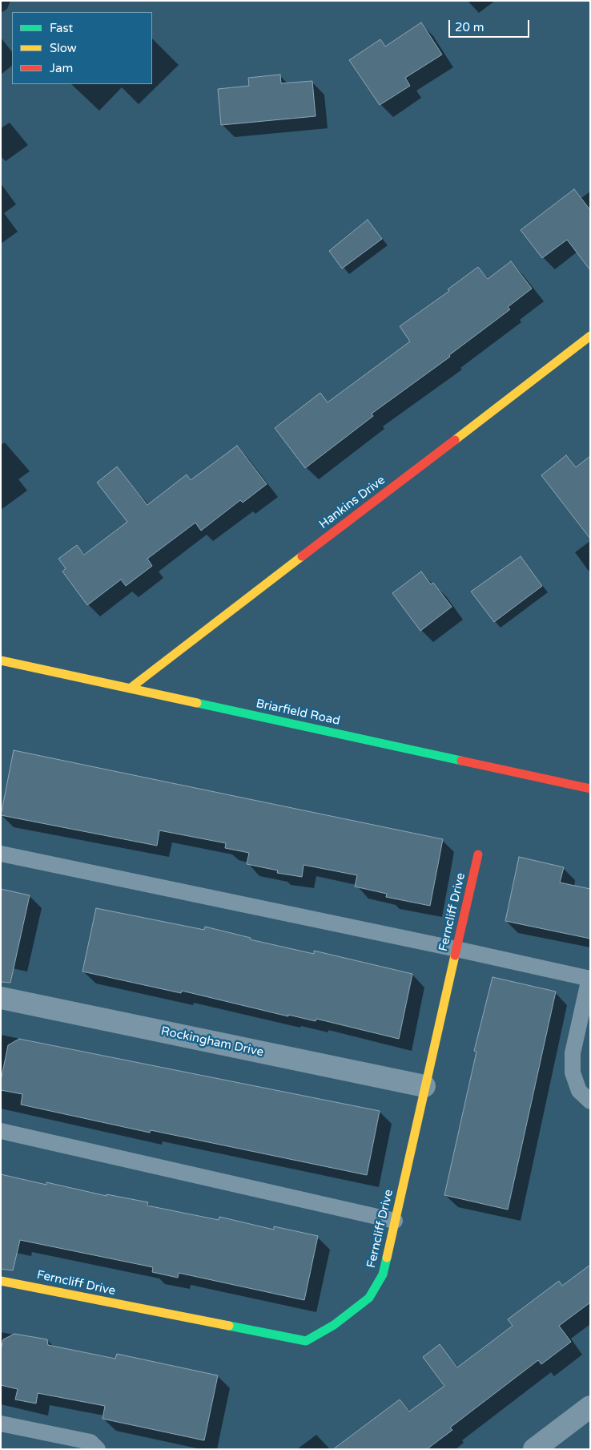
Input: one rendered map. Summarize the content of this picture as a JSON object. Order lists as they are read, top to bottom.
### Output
{
  "streets": {
    "street": [
      "Hankins Drive",
      "Briarfield Road",
      "Ferncliff Drive",
      "Rockingham Drive"
    ]
  },
  "crossings": [
    ["Hankins Drive", "Briarfield Road"],
    ["Ferncliff Drive", "Rockingham Drive"]
  ],
  "legend": ["Fast", "Slow", "Jam"],
  "scale_bar": "20 m"
}
